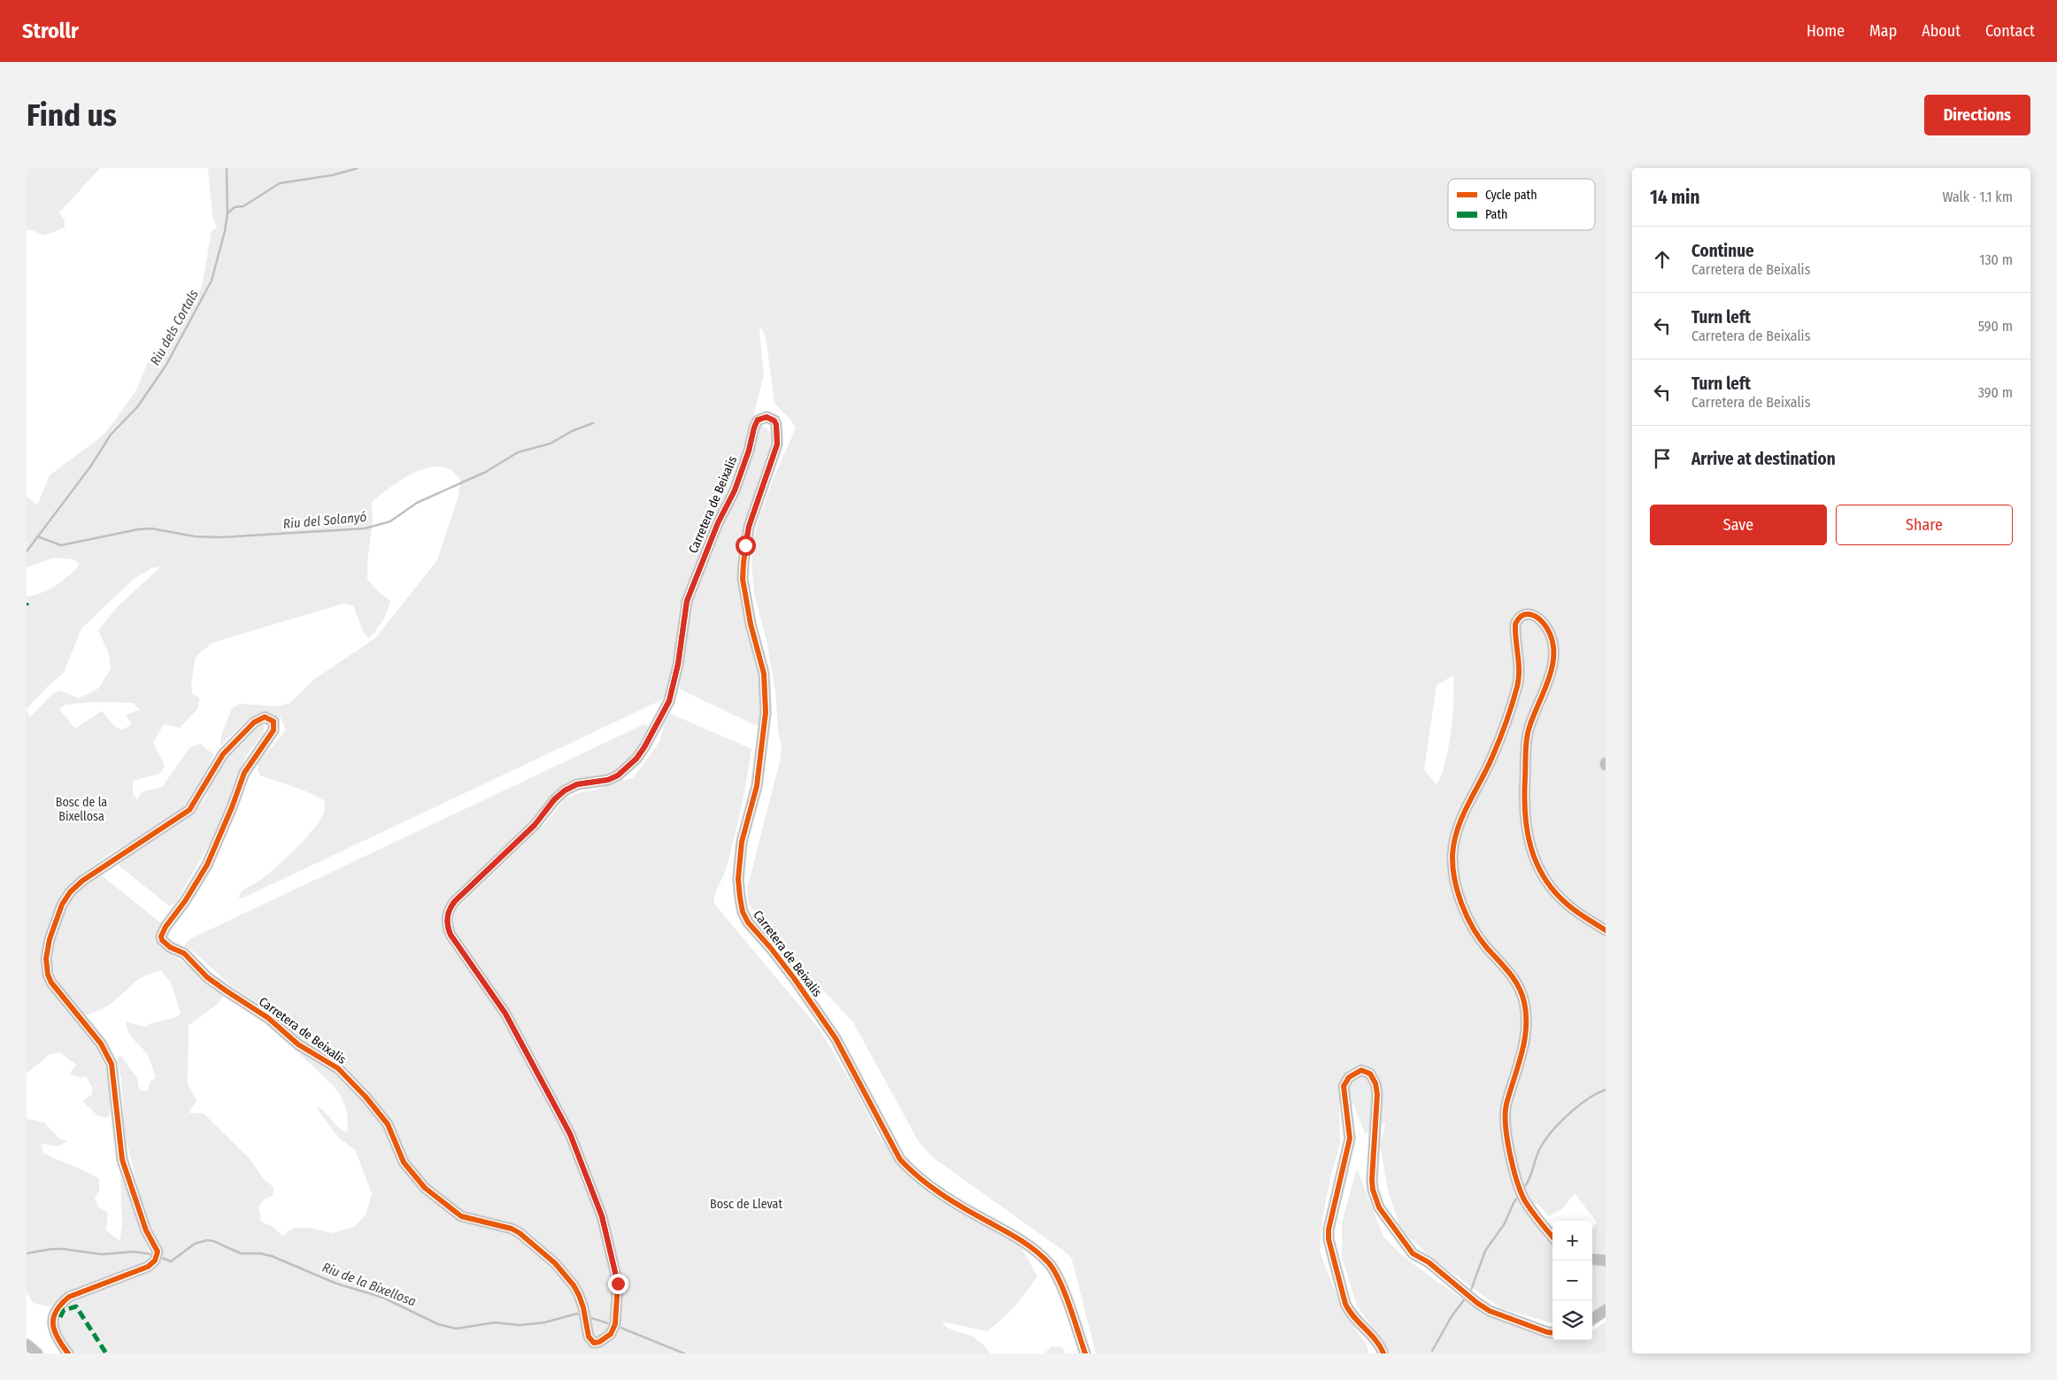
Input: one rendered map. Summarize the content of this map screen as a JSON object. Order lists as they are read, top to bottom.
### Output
{
  "streets": {
    "main road": ["Carretera de Beixalis"]
  },
  "water": ["Riu dels Cortals", "Riu del Solanyó", "Riu de la Bixellosa"],
  "parks": ["Bosc de la Bixellosa", "Bosc de Llevat"],
  "legend": ["Cycle path", "Path"],
  "page": {
    "header": "Strollr",
    "nav": [
      "Home",
      "Map",
      "About",
      "Contact"
    ],
    "buttons": [
      "Directions",
      ["Save", "Share"]
    ],
    "title": "Find us",
    "heading": ["14 min", "Walk · 1.1 km"],
    "list": [
      ["Continue", "Carretera de Beixalis", "130 m"],
      ["Turn left", "Carretera de Beixalis", "590 m"],
      ["Turn left", "Carretera de Beixalis", "390 m"],
      "Arrive at destination"
    ],
    "map_buttons": ["+", "−"]
  }
}
